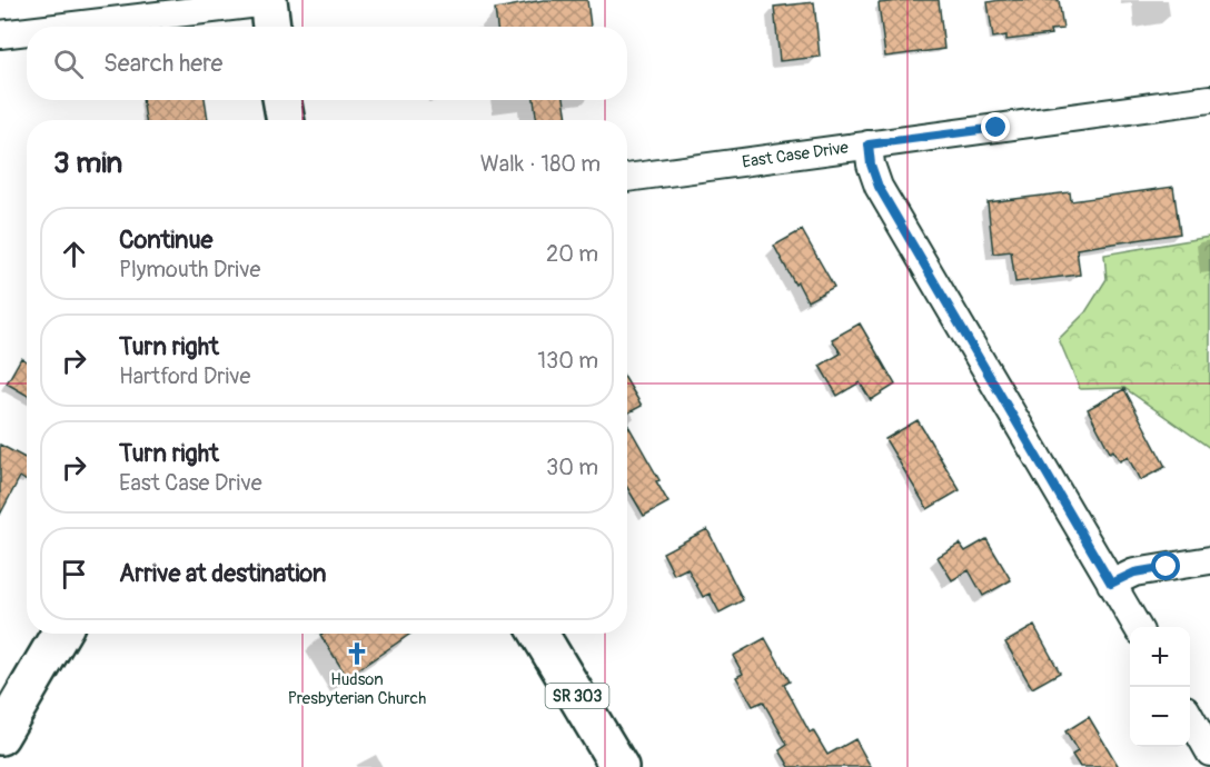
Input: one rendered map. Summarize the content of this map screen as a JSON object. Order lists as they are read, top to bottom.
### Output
{
  "streets": {
    "main road": ["SR 303"],
    "street": ["East Case Drive"]
  },
  "places": {
    "church": ["Hudson Presbyterian Church"]
  },
  "page": {
    "search": "Search here",
    "heading": ["3 min", "Walk · 180 m"],
    "list": [
      ["Continue", "Plymouth Drive", "20 m"],
      ["Turn right", "Hartford Drive", "130 m"],
      ["Turn right", "East Case Drive", "30 m"],
      "Arrive at destination"
    ],
    "map_buttons": ["+", "−"]
  }
}
